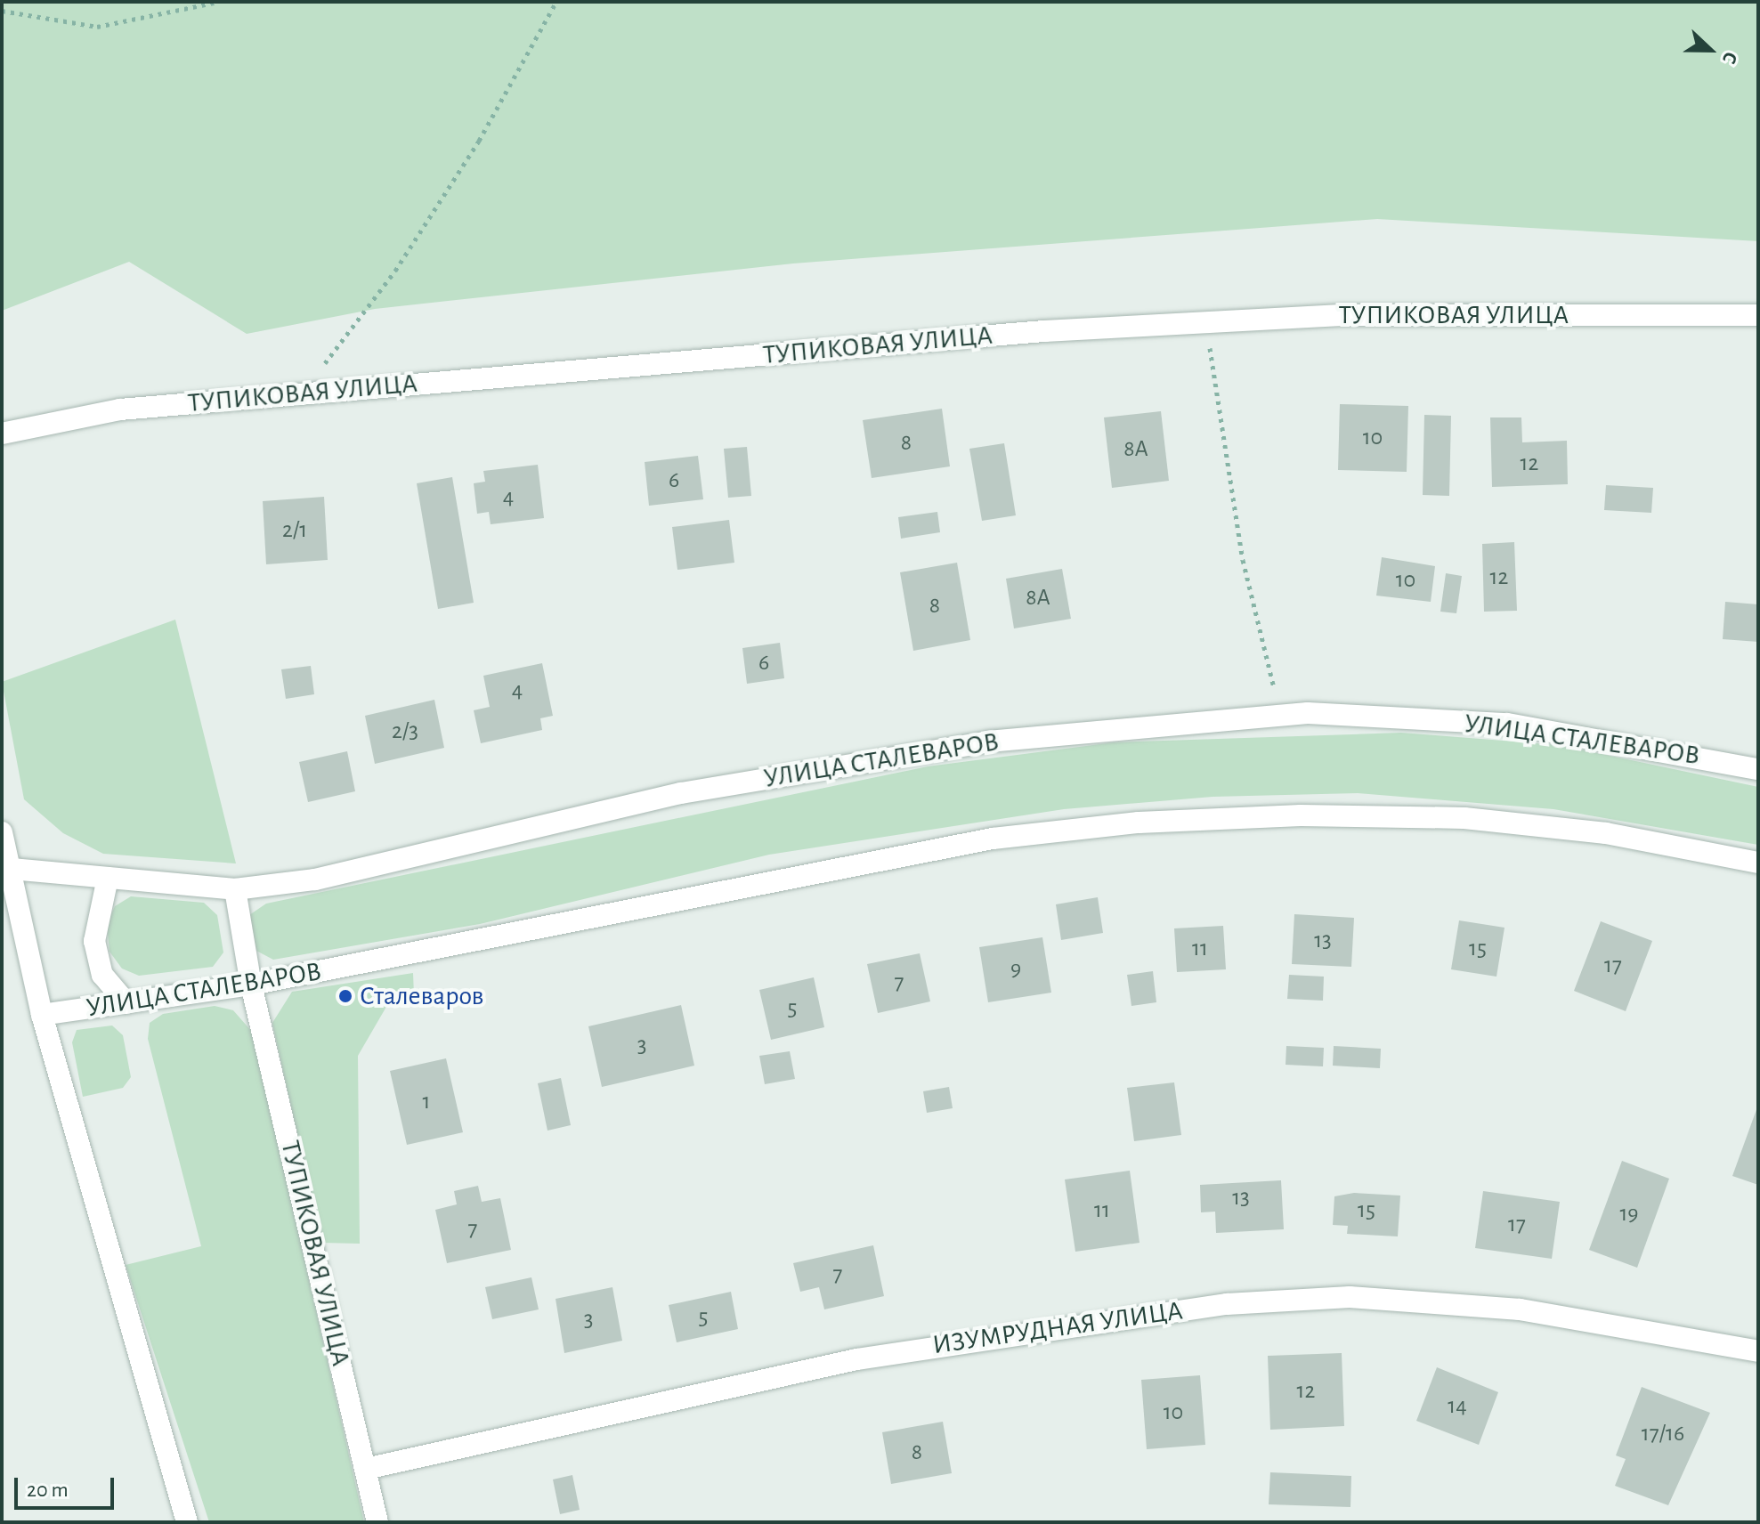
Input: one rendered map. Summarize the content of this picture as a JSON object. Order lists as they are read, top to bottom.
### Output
{
  "streets": {
    "street": ["ТУПИКОВАЯ УЛИЦА", "УЛИЦА СТАЛЕВАРОВ", "ИЗУМРУДНАЯ УЛИЦА"]
  },
  "crossings": [
    ["ТУПИКОВАЯ УЛИЦА", "УЛИЦА СТАЛЕВАРОВ"],
    ["ТУПИКОВАЯ УЛИЦА", "ИЗУМРУДНАЯ УЛИЦА"]
  ],
  "places": ["Сталеваров"],
  "house_numbers": [
    "10",
    "8",
    "8А",
    "12",
    "6",
    "4",
    "2/1",
    "12",
    "10",
    "8А",
    "8",
    "6",
    "4",
    "2/3",
    "13",
    "11",
    "15",
    "17",
    "9",
    "7",
    "5",
    "3",
    "1",
    "13",
    "11",
    "15",
    "19",
    "17",
    "7",
    "7",
    "5",
    "3",
    "12",
    "14",
    "10",
    "17/16",
    "8"
  ],
  "scale_bar": "20 m",
  "north": "right"
}
